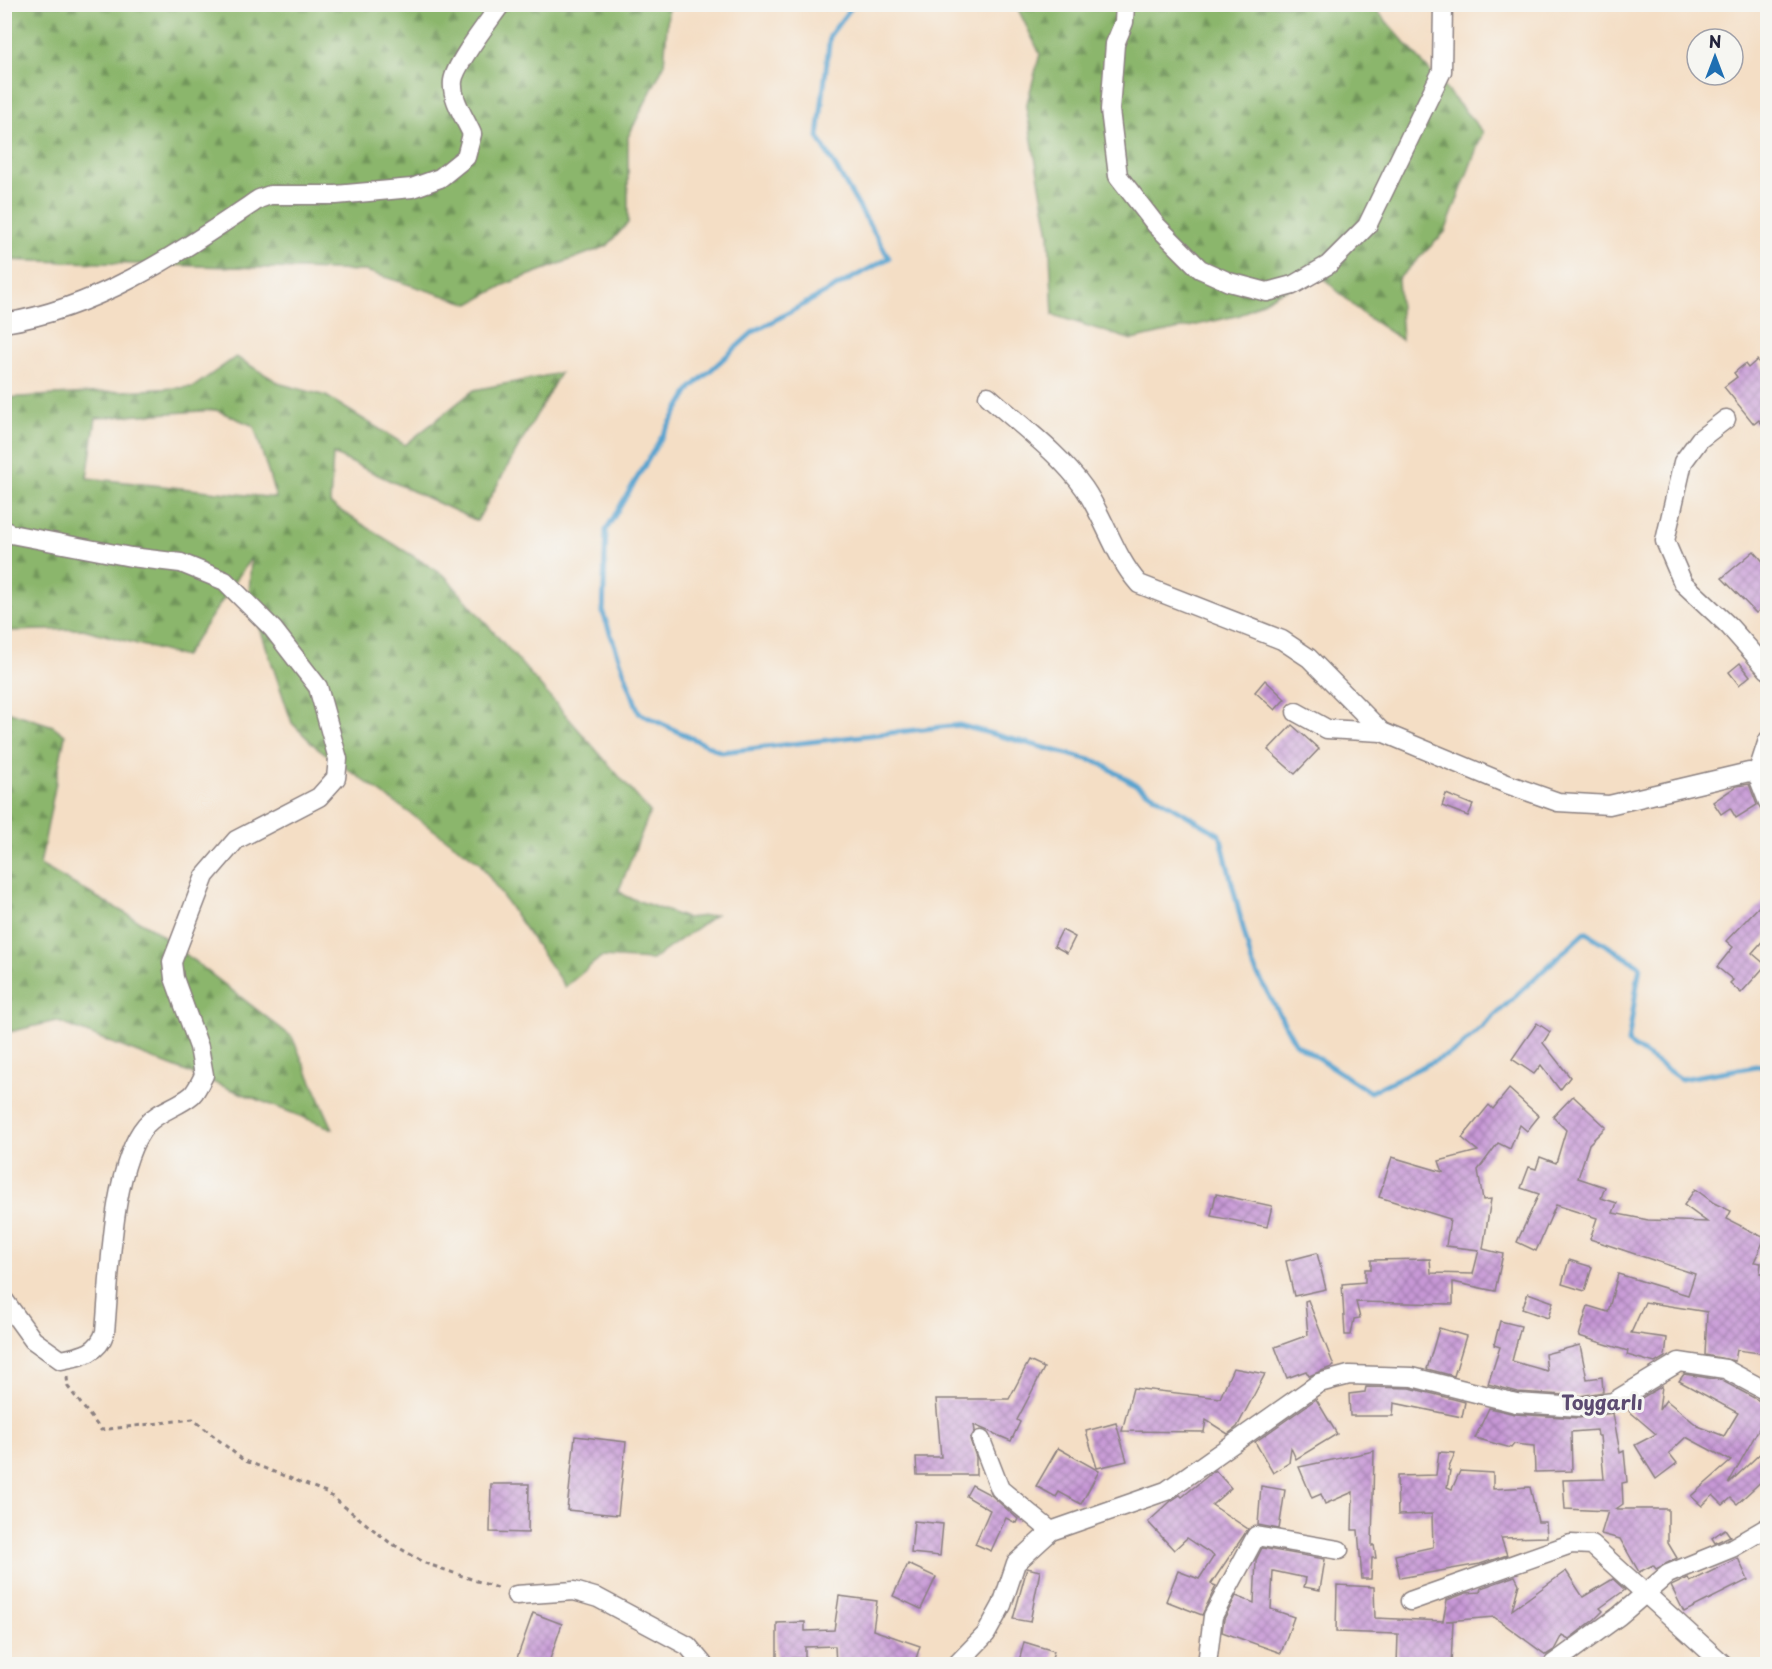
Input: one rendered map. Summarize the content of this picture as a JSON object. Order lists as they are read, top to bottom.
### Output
{
  "districts": ["Toygarlı"],
  "north": "top"
}
